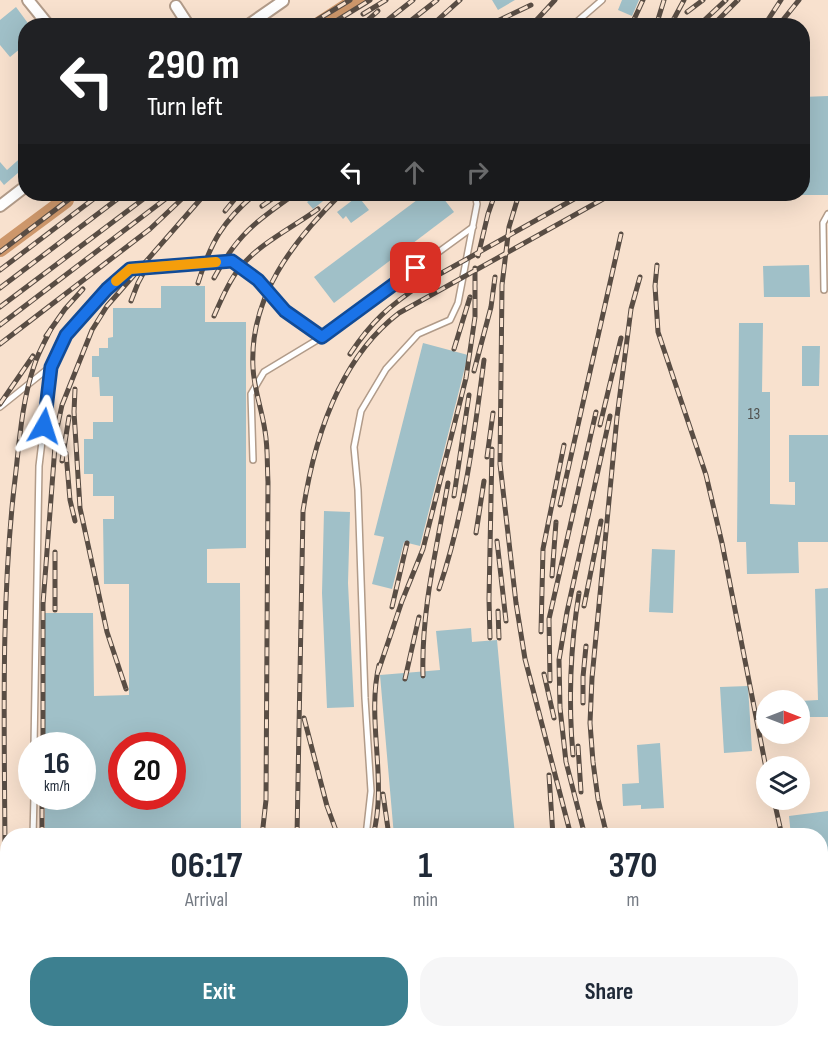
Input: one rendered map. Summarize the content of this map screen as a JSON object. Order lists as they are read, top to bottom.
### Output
{
  "house_numbers": ["13"],
  "north": "right",
  "page": {
    "turn": ["290 m", "Turn left"],
    "speed": "16 km/h",
    "limit": "20",
    "eta": [
      "06:17",
      "Arrival",
      "1",
      "min",
      "370",
      "m"
    ],
    "buttons": ["Exit", "Share"]
  }
}
